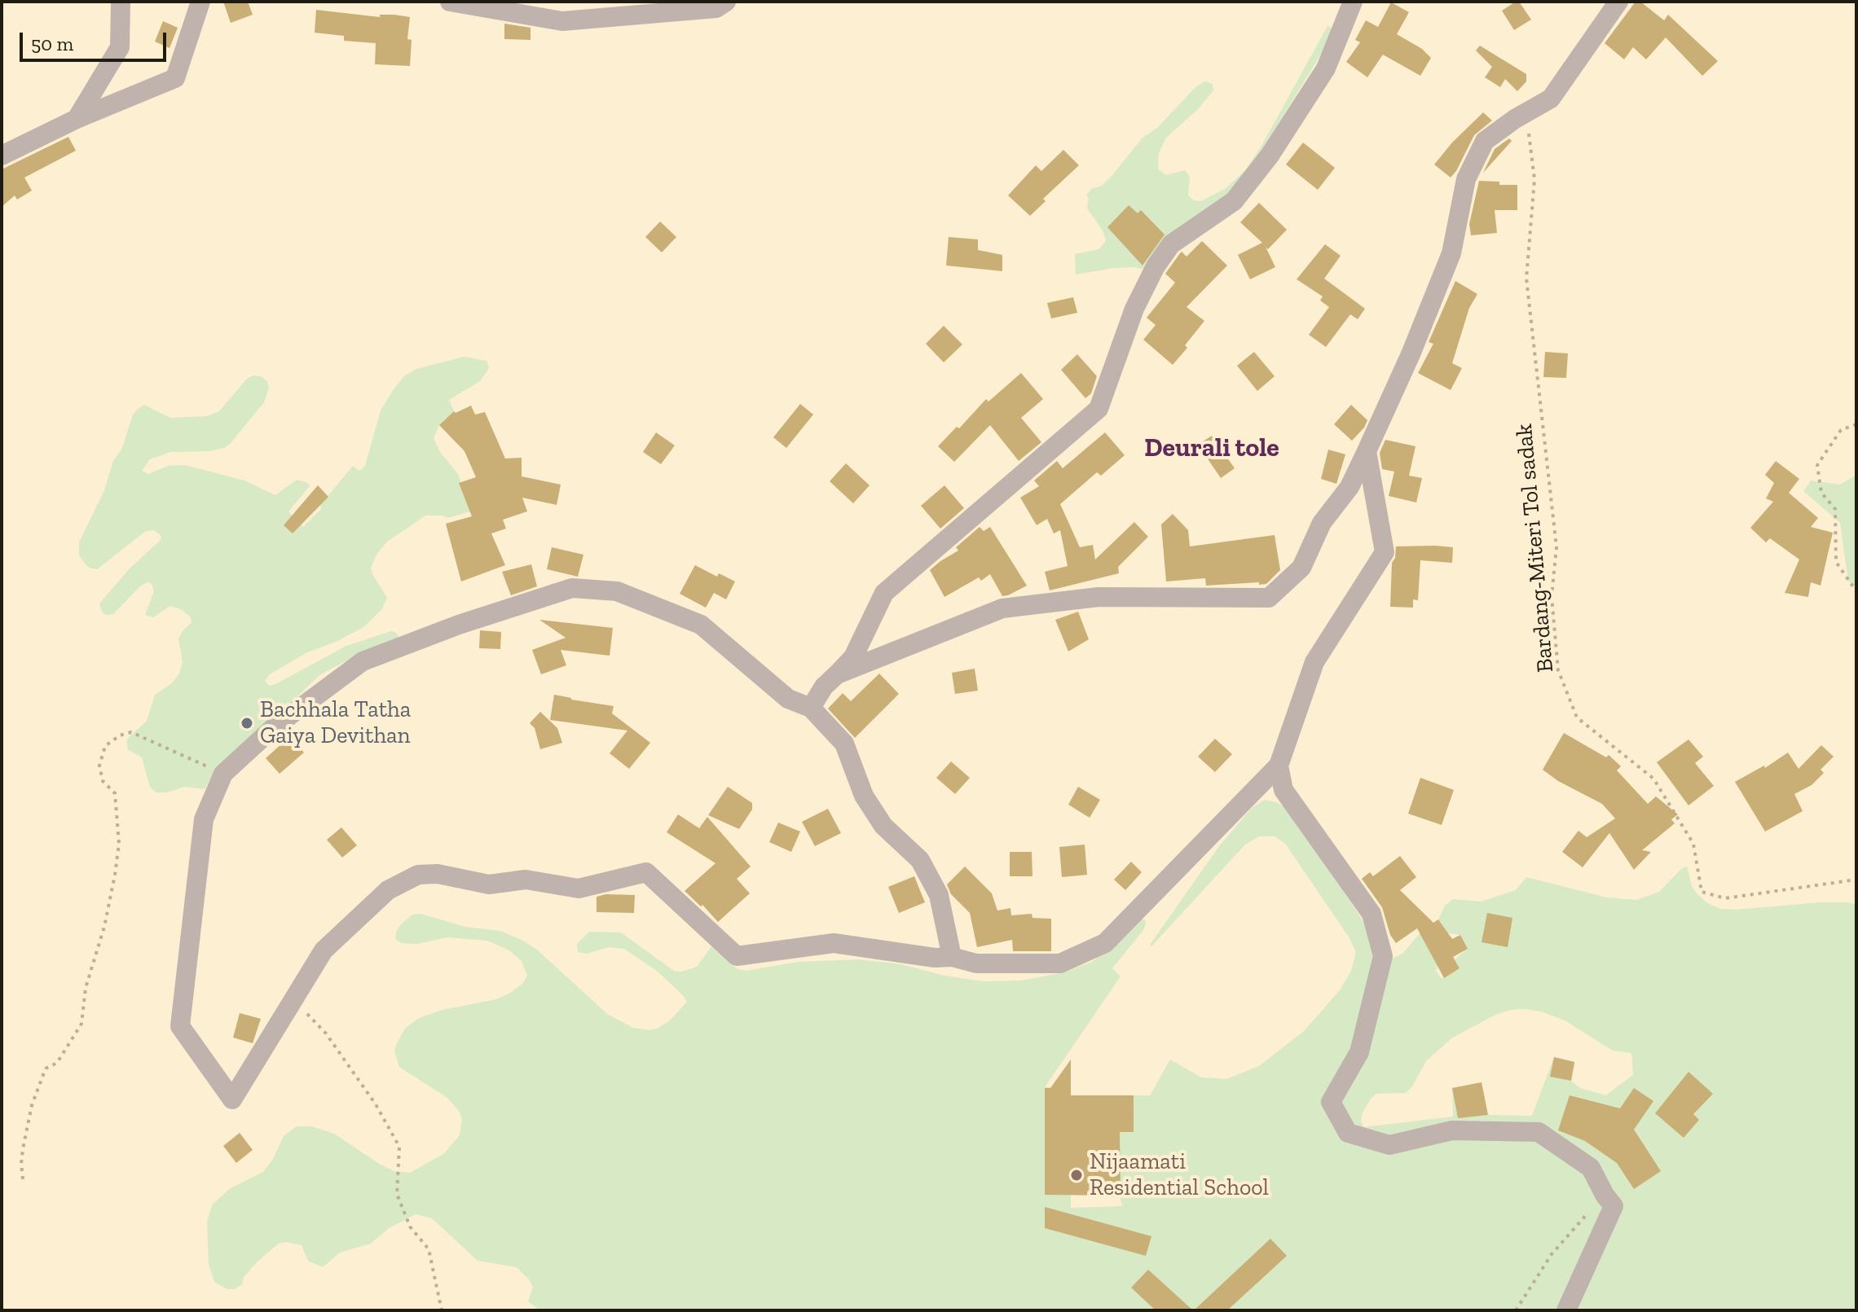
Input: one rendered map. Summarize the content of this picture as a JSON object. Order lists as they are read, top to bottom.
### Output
{
  "streets": {
    "path": ["Bardang-Miteri Tol sadak"]
  },
  "districts": ["Deurali tole"],
  "places": ["Bachhala Tatha Gaiya Devithan", "Nijaamati Residential School"],
  "scale_bar": "50 m"
}
